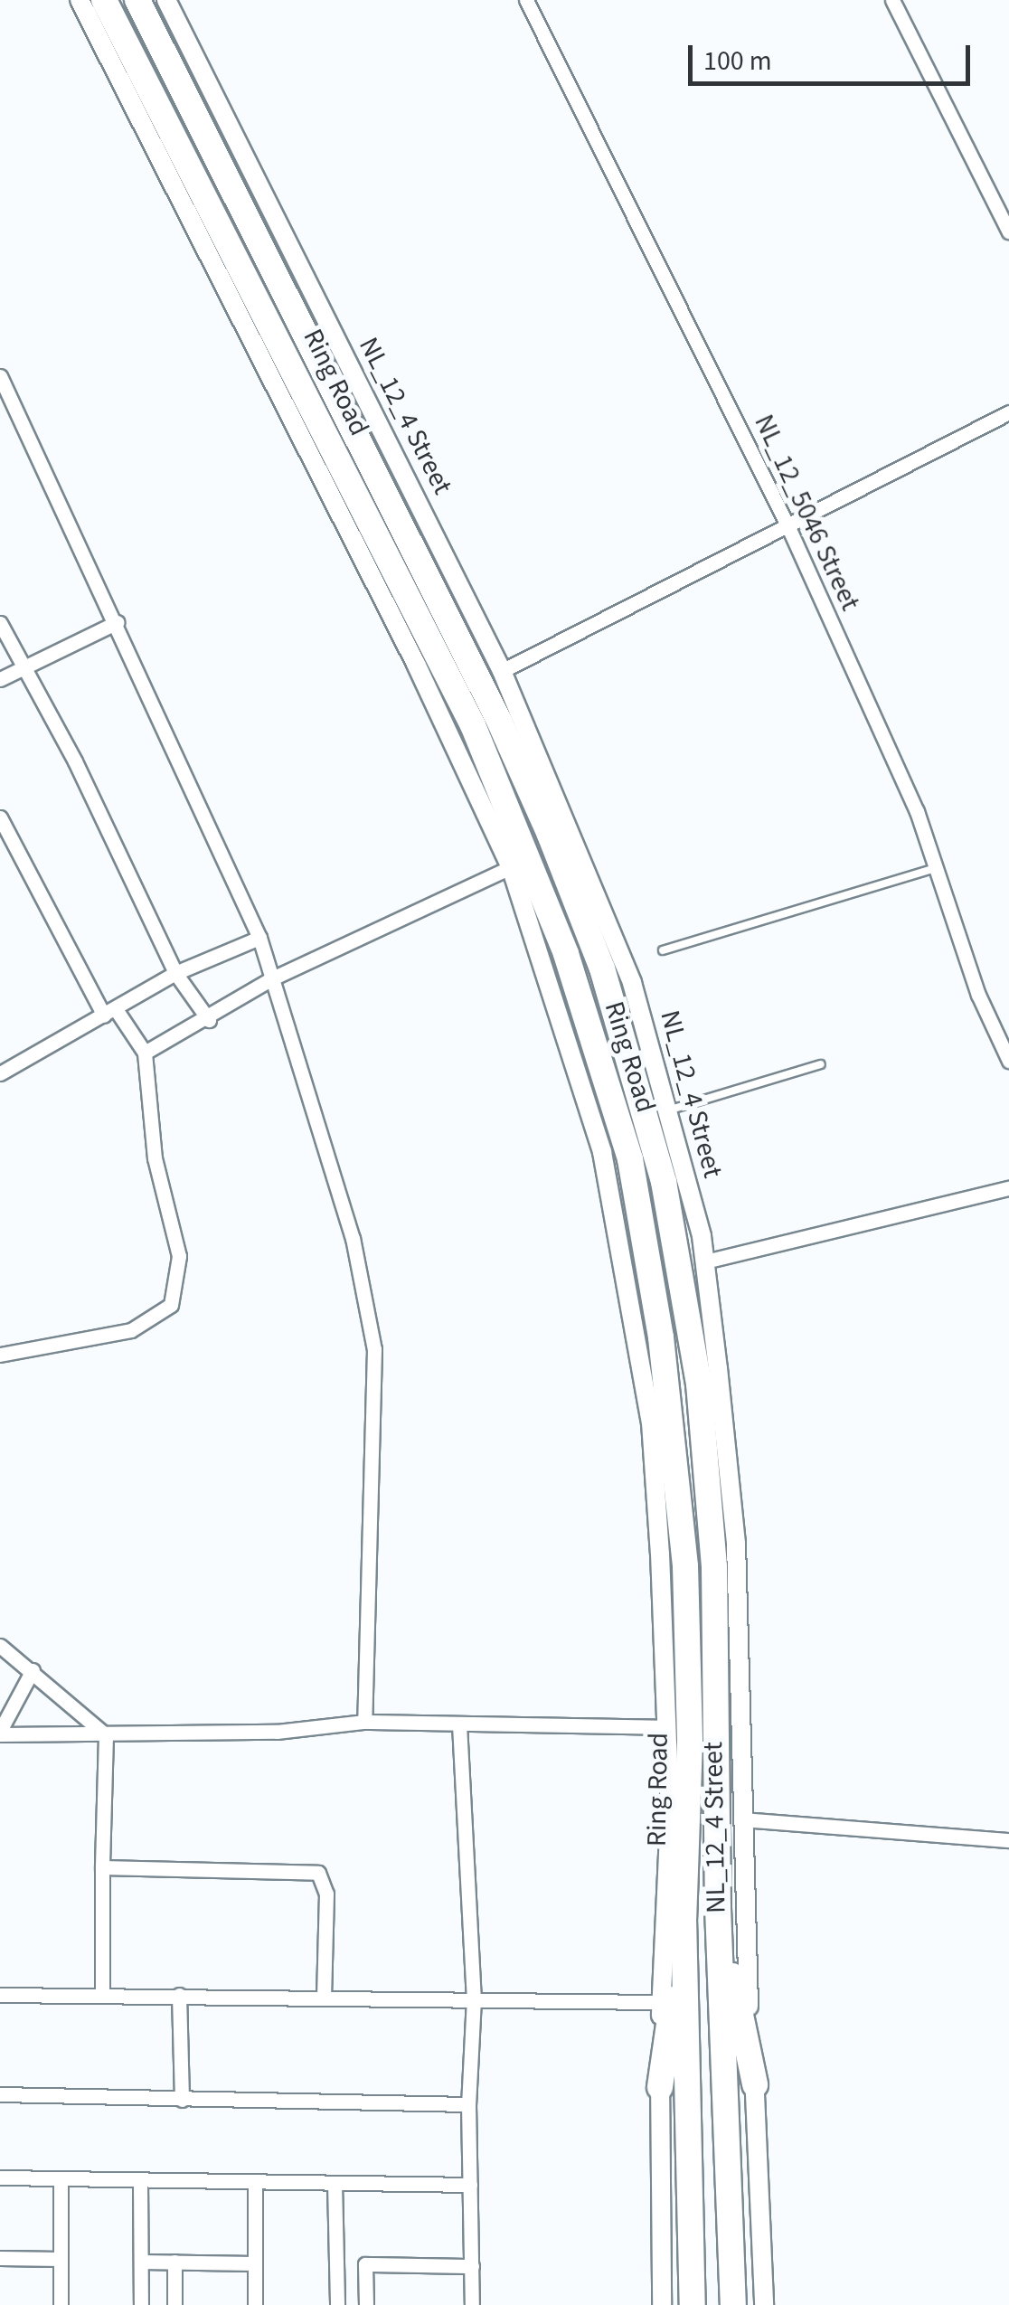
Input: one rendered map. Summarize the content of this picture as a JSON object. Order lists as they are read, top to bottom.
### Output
{
  "streets": {
    "highway": ["Ring Road"],
    "street": ["NL_12_4 Street", "NL_12_5046 Street"]
  },
  "scale_bar": "100 m"
}
